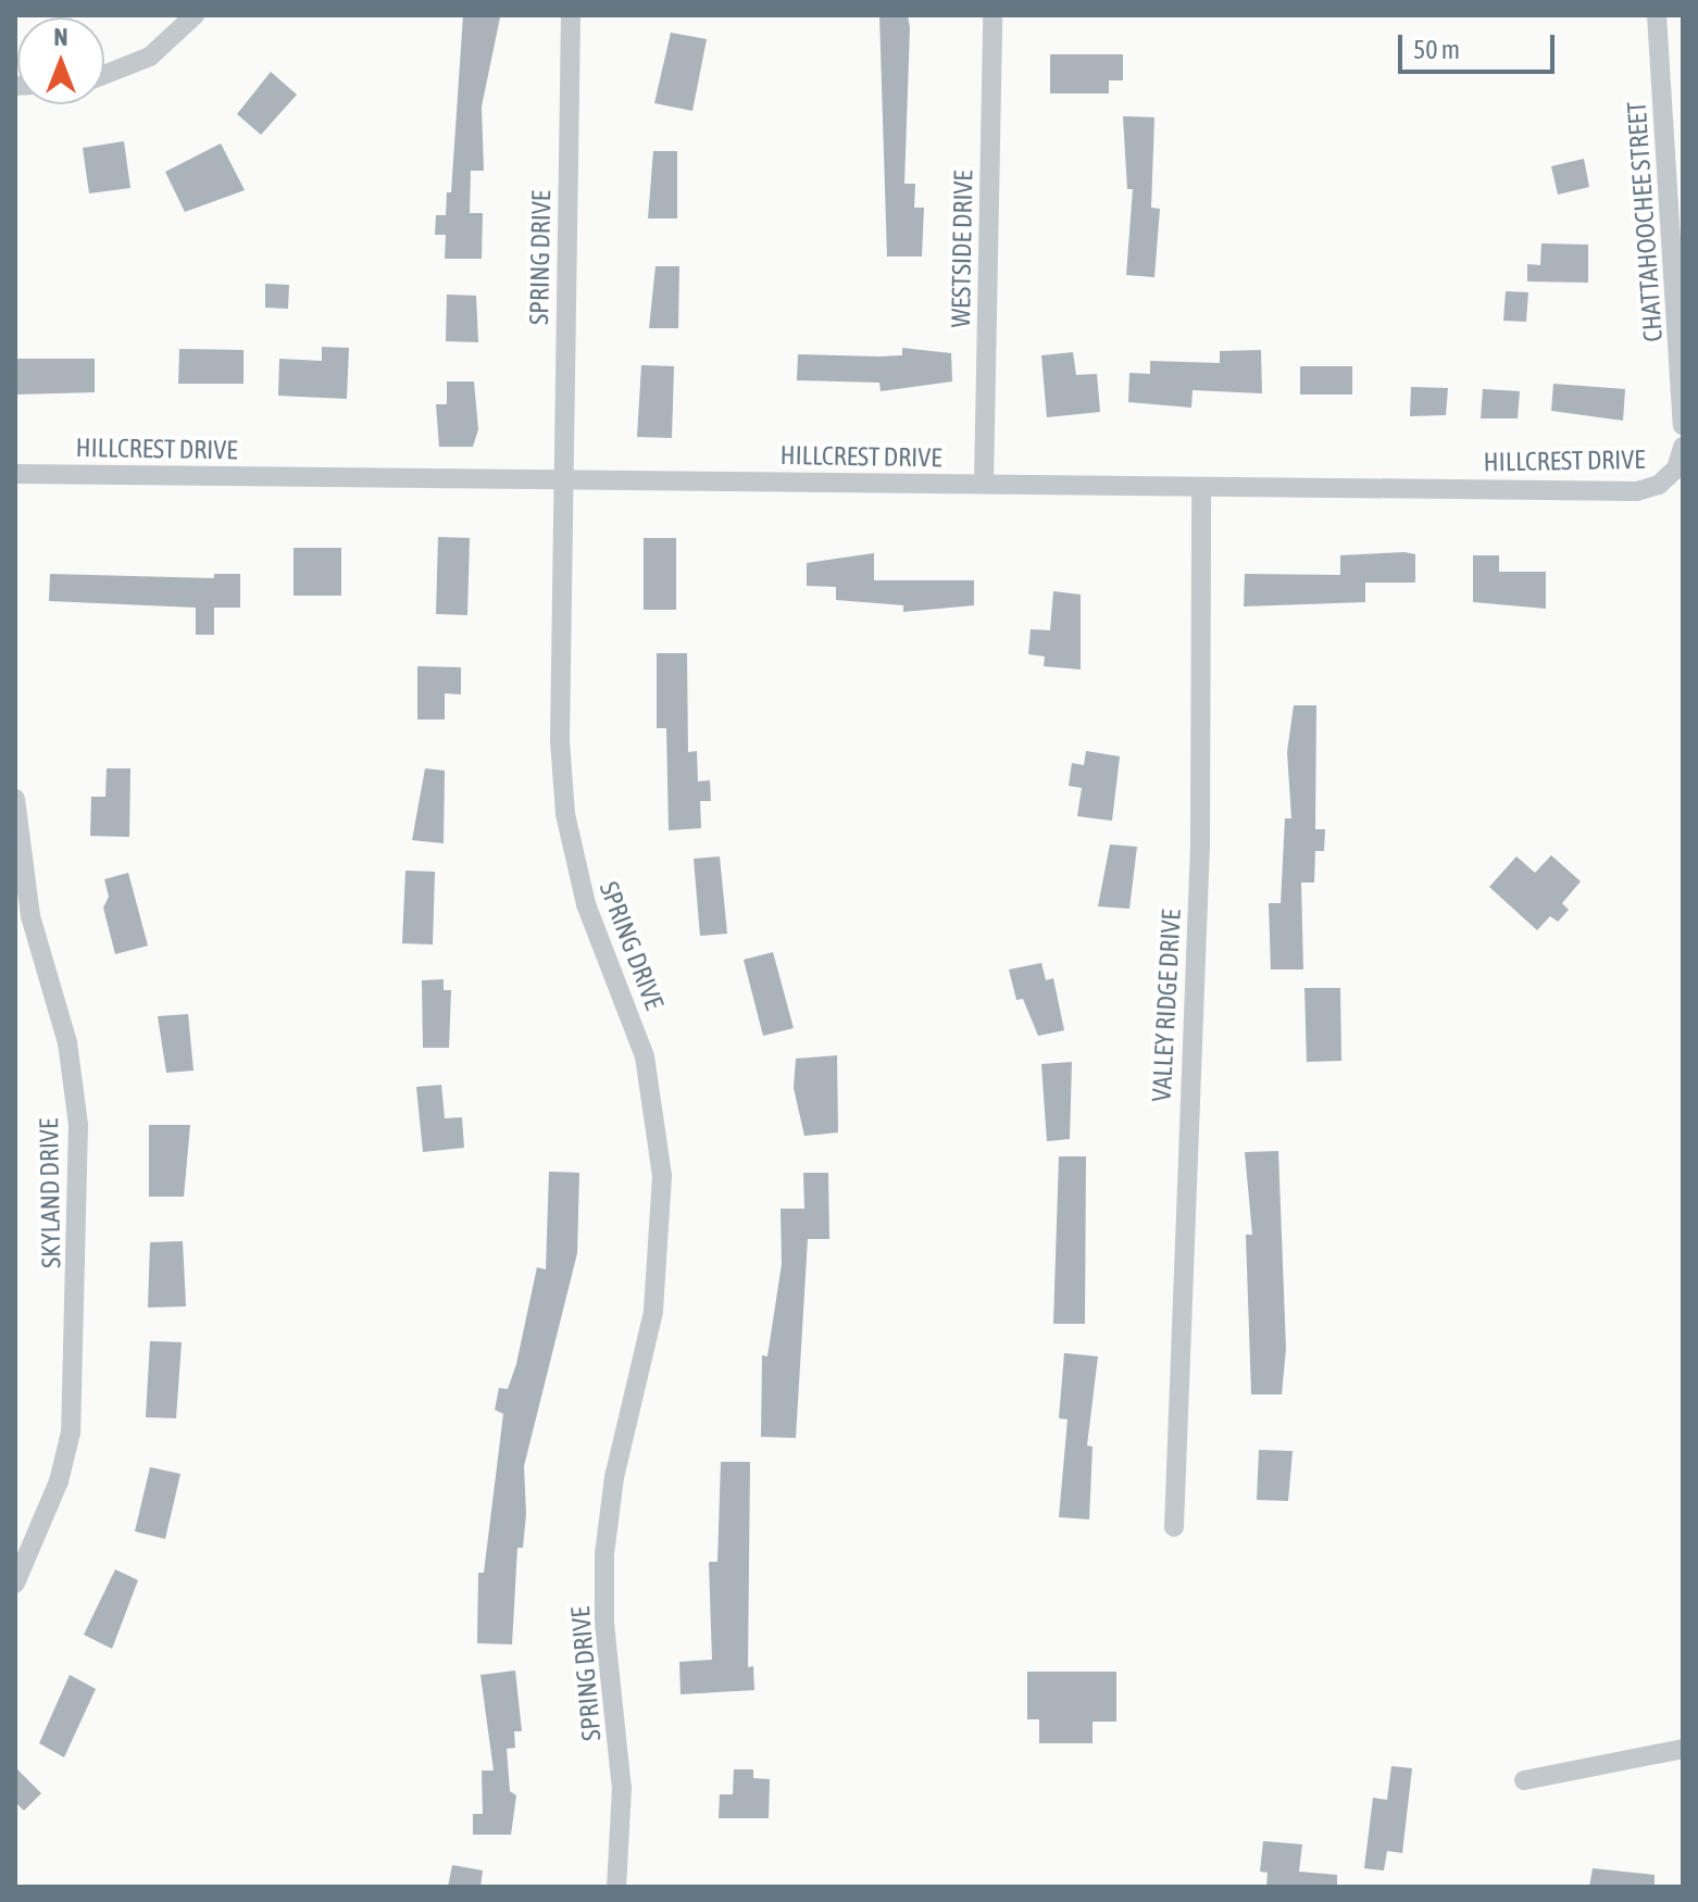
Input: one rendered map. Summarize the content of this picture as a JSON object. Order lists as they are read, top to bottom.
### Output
{
  "streets": {
    "street": [
      "CHATTAHOOCHEE STREET",
      "WESTSIDE DRIVE",
      "SPRING DRIVE",
      "HILLCREST DRIVE",
      "VALLEY RIDGE DRIVE",
      "SKYLAND DRIVE"
    ]
  },
  "crossings": [
    ["WESTSIDE DRIVE", "HILLCREST DRIVE"],
    ["SPRING DRIVE", "HILLCREST DRIVE"],
    ["HILLCREST DRIVE", "VALLEY RIDGE DRIVE"]
  ],
  "scale_bar": "50 m",
  "north": "top"
}
